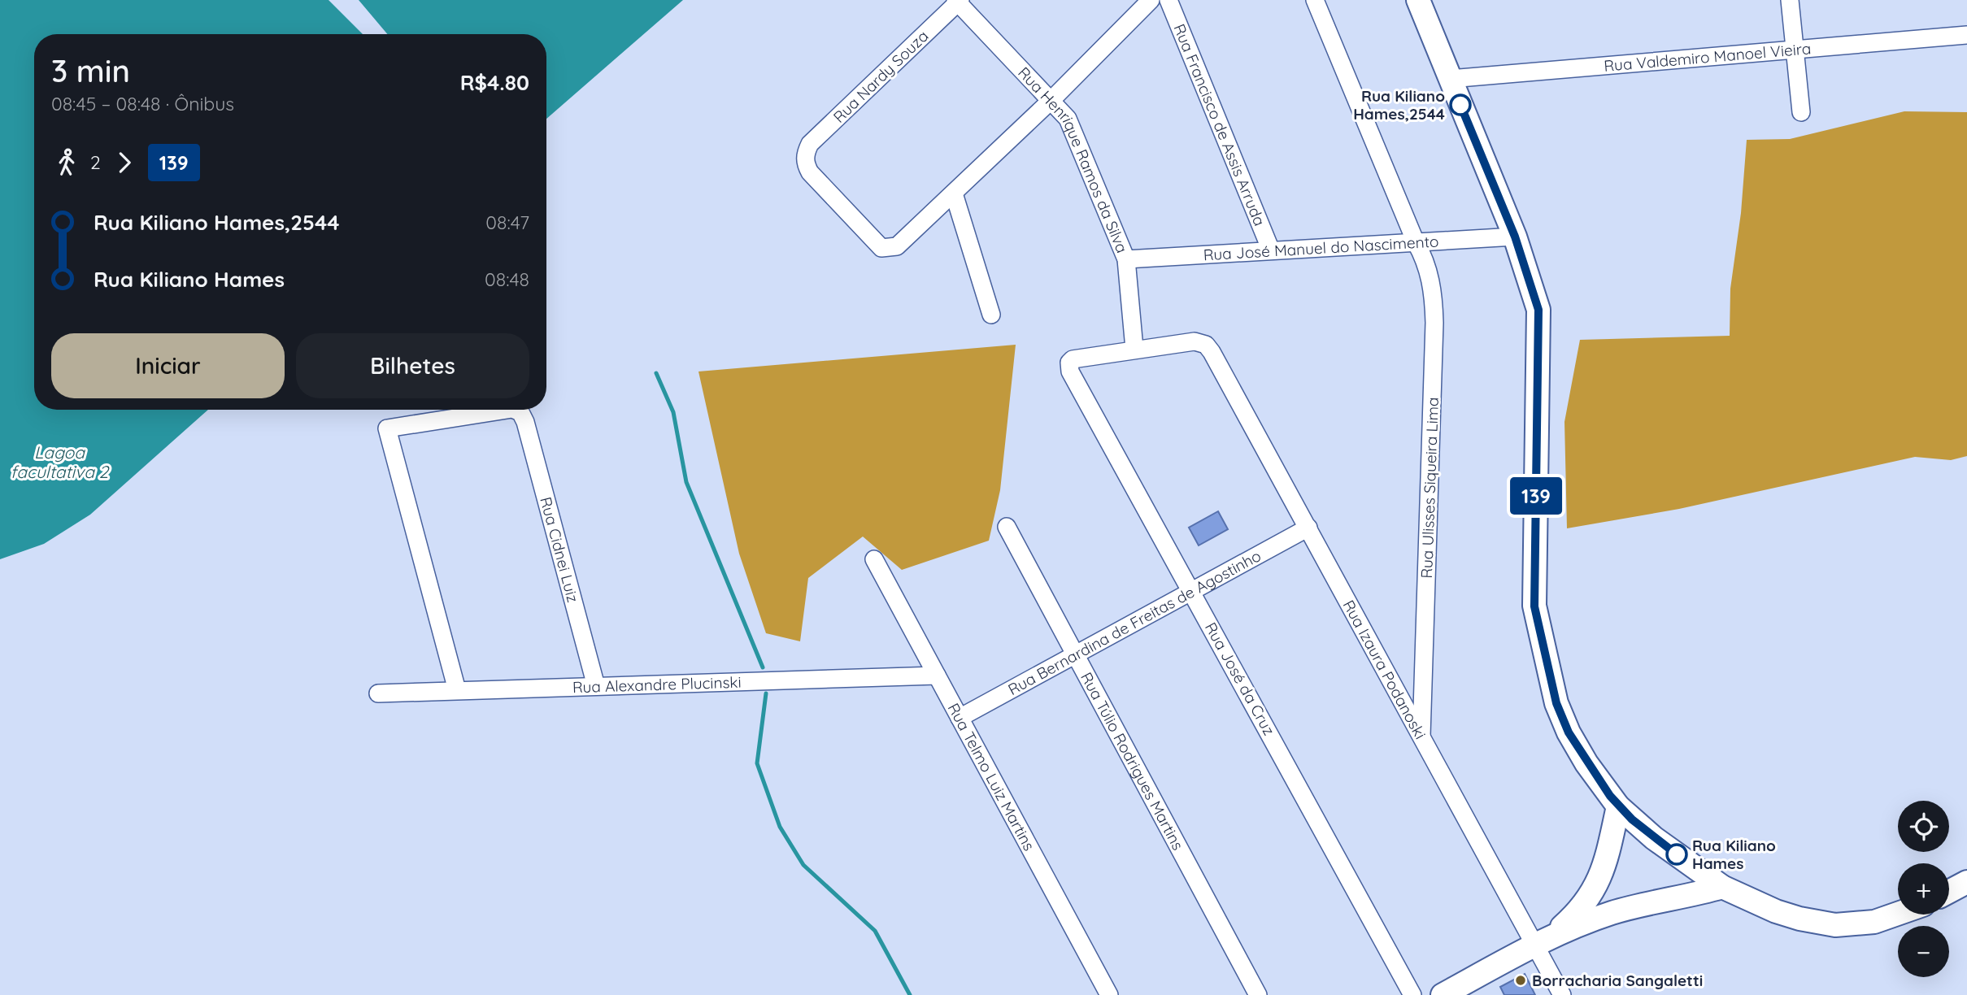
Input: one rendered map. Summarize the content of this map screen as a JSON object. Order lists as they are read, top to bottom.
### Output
{
  "streets": {
    "street": [
      "Rua Valdemiro Manoel Vieira",
      "Rua Nardy Souza",
      "Rua Francisco de Assis Arruda",
      "Rua Henrique Ramos da Silva",
      "Rua José Manuel do Nascimento",
      "Rua Ulisses Siqueira Lima",
      "Rua Cidnei Luiz",
      "Rua Bernardina de Freitas de Agostinho",
      "Rua Izaura Podanoski",
      "Rua José da Cruz",
      "Rua Alexandre Plucinski",
      "Rua Túlio Rodrigues Martins",
      "Rua Telmo Luiz Martins"
    ]
  },
  "crossings": [
    ["Rua Nardy Souza", "Rua Henrique Ramos da Silva"],
    ["Rua Francisco de Assis Arruda", "Rua José Manuel do Nascimento"],
    ["Rua Henrique Ramos da Silva", "Rua José Manuel do Nascimento"],
    ["Rua Henrique Ramos da Silva", "Rua Izaura Podanoski"],
    ["Rua Henrique Ramos da Silva", "Rua José da Cruz"],
    ["Rua José Manuel do Nascimento", "Rua Ulisses Siqueira Lima"],
    ["Rua Ulisses Siqueira Lima", "Rua Izaura Podanoski"],
    ["Rua Cidnei Luiz", "Rua Alexandre Plucinski"],
    ["Rua Bernardina de Freitas de Agostinho", "Rua Izaura Podanoski"],
    ["Rua Bernardina de Freitas de Agostinho", "Rua José da Cruz"],
    ["Rua Bernardina de Freitas de Agostinho", "Rua Túlio Rodrigues Martins"],
    ["Rua Bernardina de Freitas de Agostinho", "Rua Telmo Luiz Martins"],
    ["Rua Izaura Podanoski", "Rua José da Cruz"],
    ["Rua Alexandre Plucinski", "Rua Telmo Luiz Martins"]
  ],
  "water": ["Lagoa facultativa 2"],
  "places": ["Rua Kiliano Hames,2544", "Rua Kiliano Hames", "Borracharia Sangaletti"],
  "lines": ["bus line 139"],
  "page": {
    "on_map": "139",
    "heading": ["3 min", "08:45 – 08:48 · Ônibus", "R$4.80"],
    "legs": ["2", "139"],
    "list": [
      {
        "name": "Rua Kiliano Hames,2544",
        "value": "08:47"
      },
      {
        "name": "Rua Kiliano Hames",
        "value": "08:48"
      }
    ],
    "buttons": ["Iniciar", "Bilhetes"],
    "map_buttons": ["+", "−"]
  }
}
